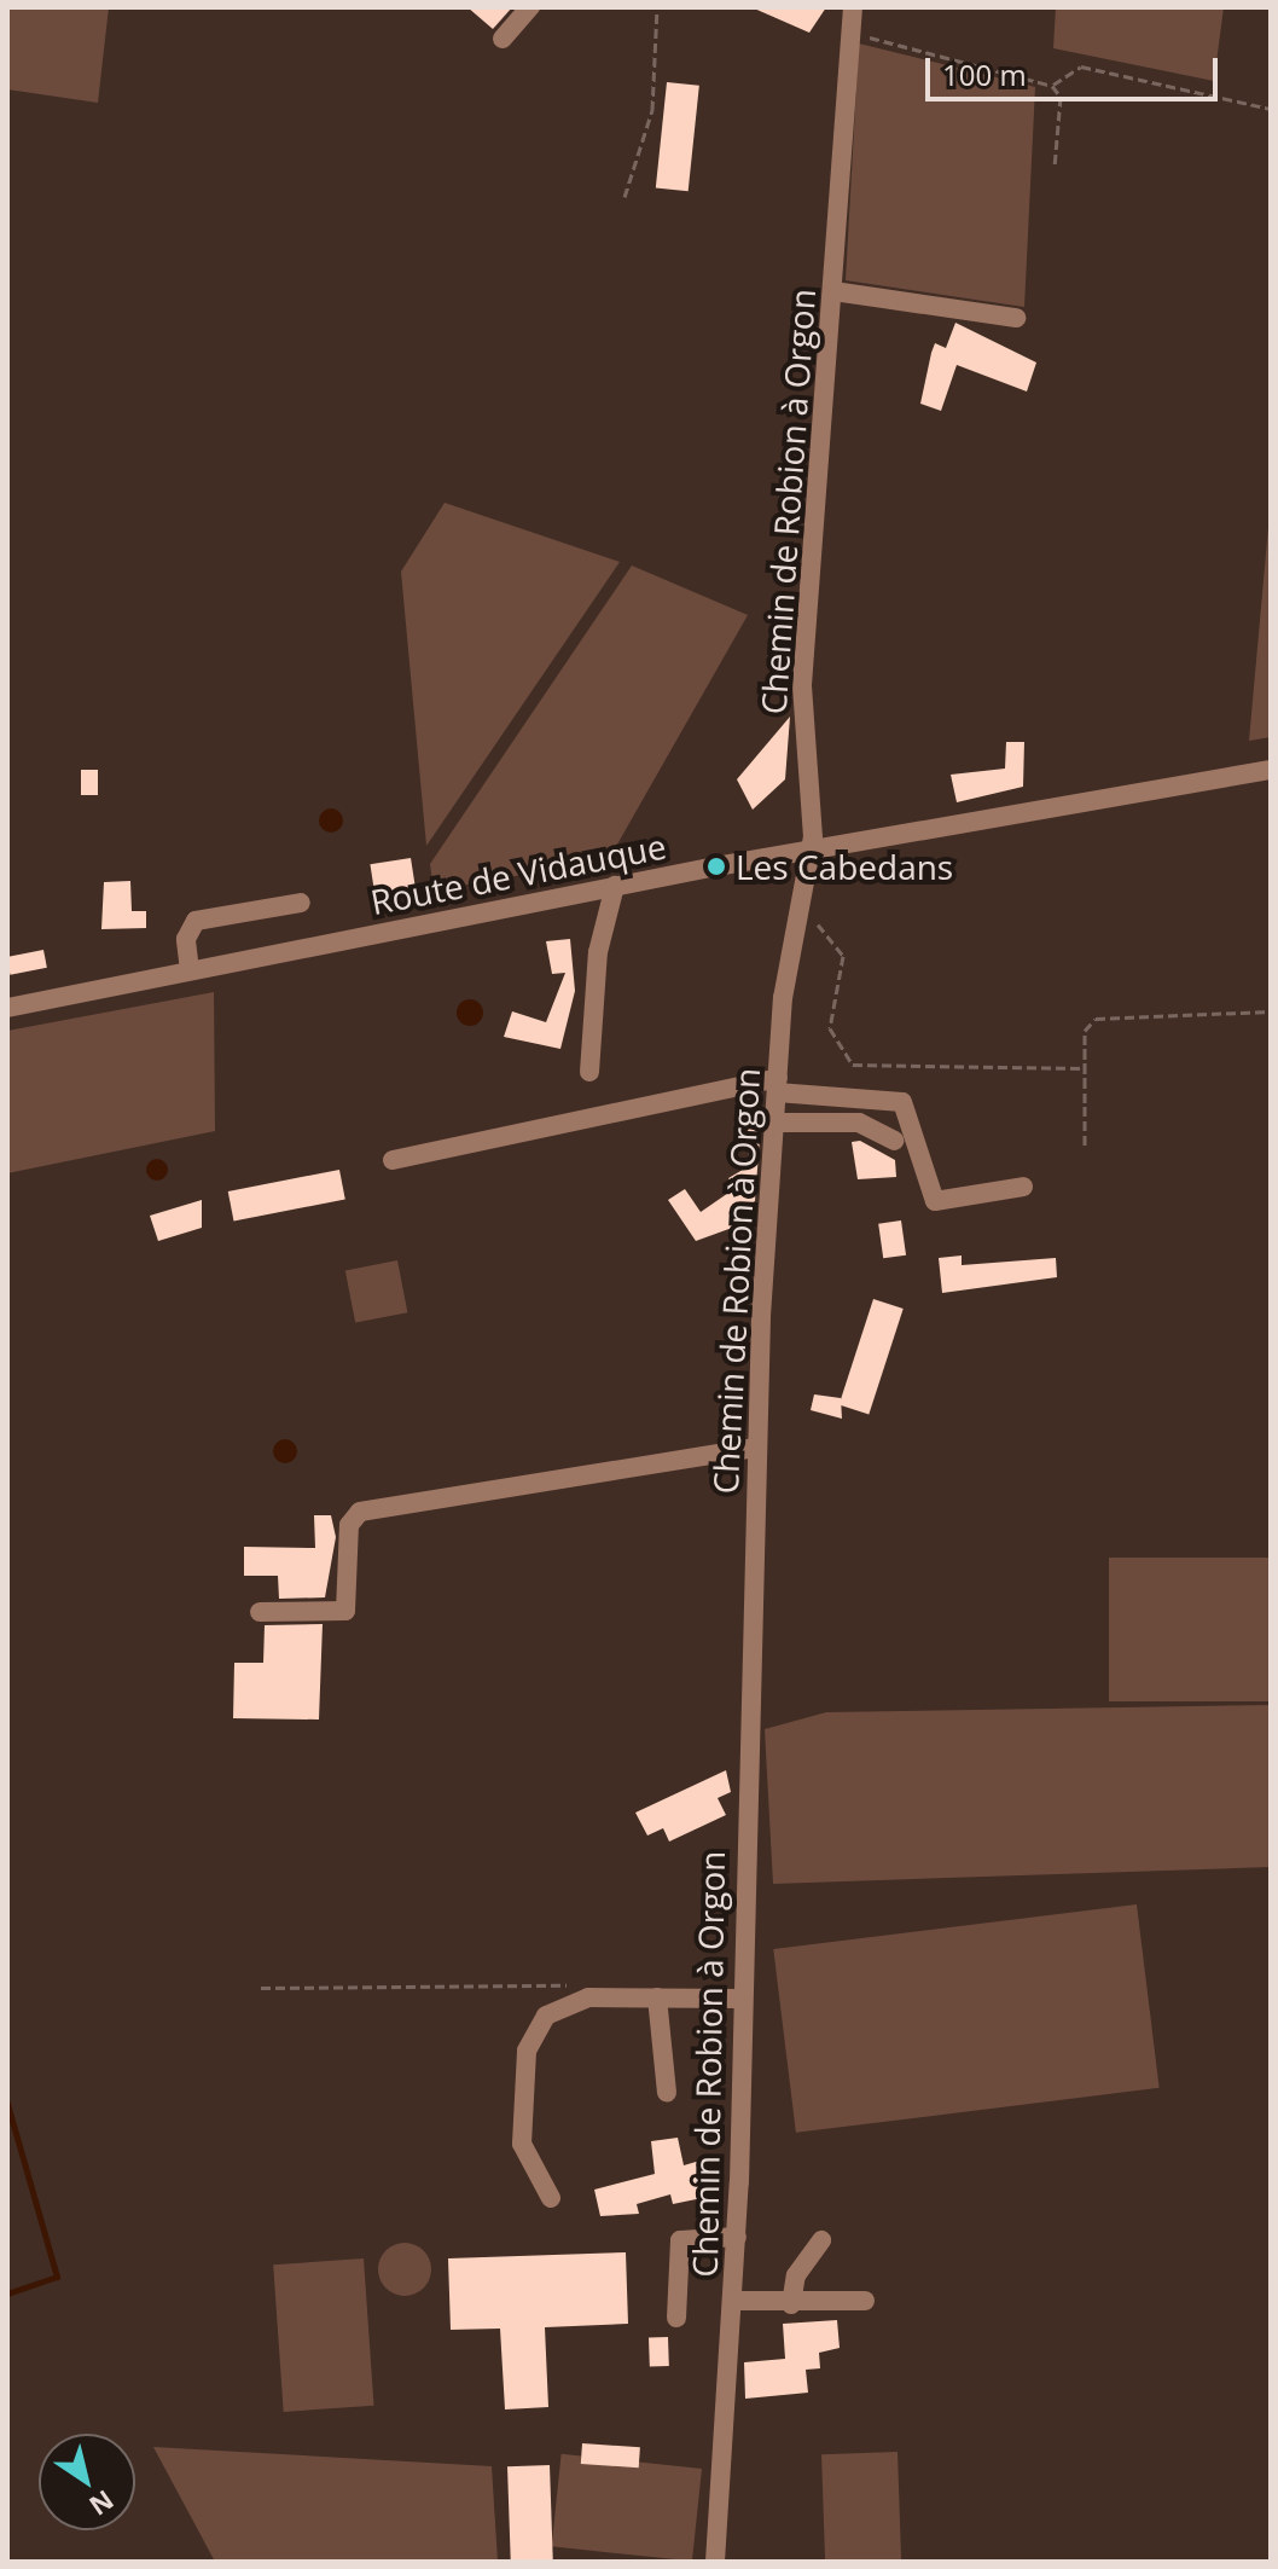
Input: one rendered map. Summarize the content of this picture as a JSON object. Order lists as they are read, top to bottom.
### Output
{
  "streets": {
    "street": ["Chemin de Robion à Orgon", "Route de Vidauque"]
  },
  "crossings": [
    ["Chemin de Robion à Orgon", "Route de Vidauque"]
  ],
  "places": ["Les Cabedans"],
  "scale_bar": "100 m",
  "north": "bottom right"
}
